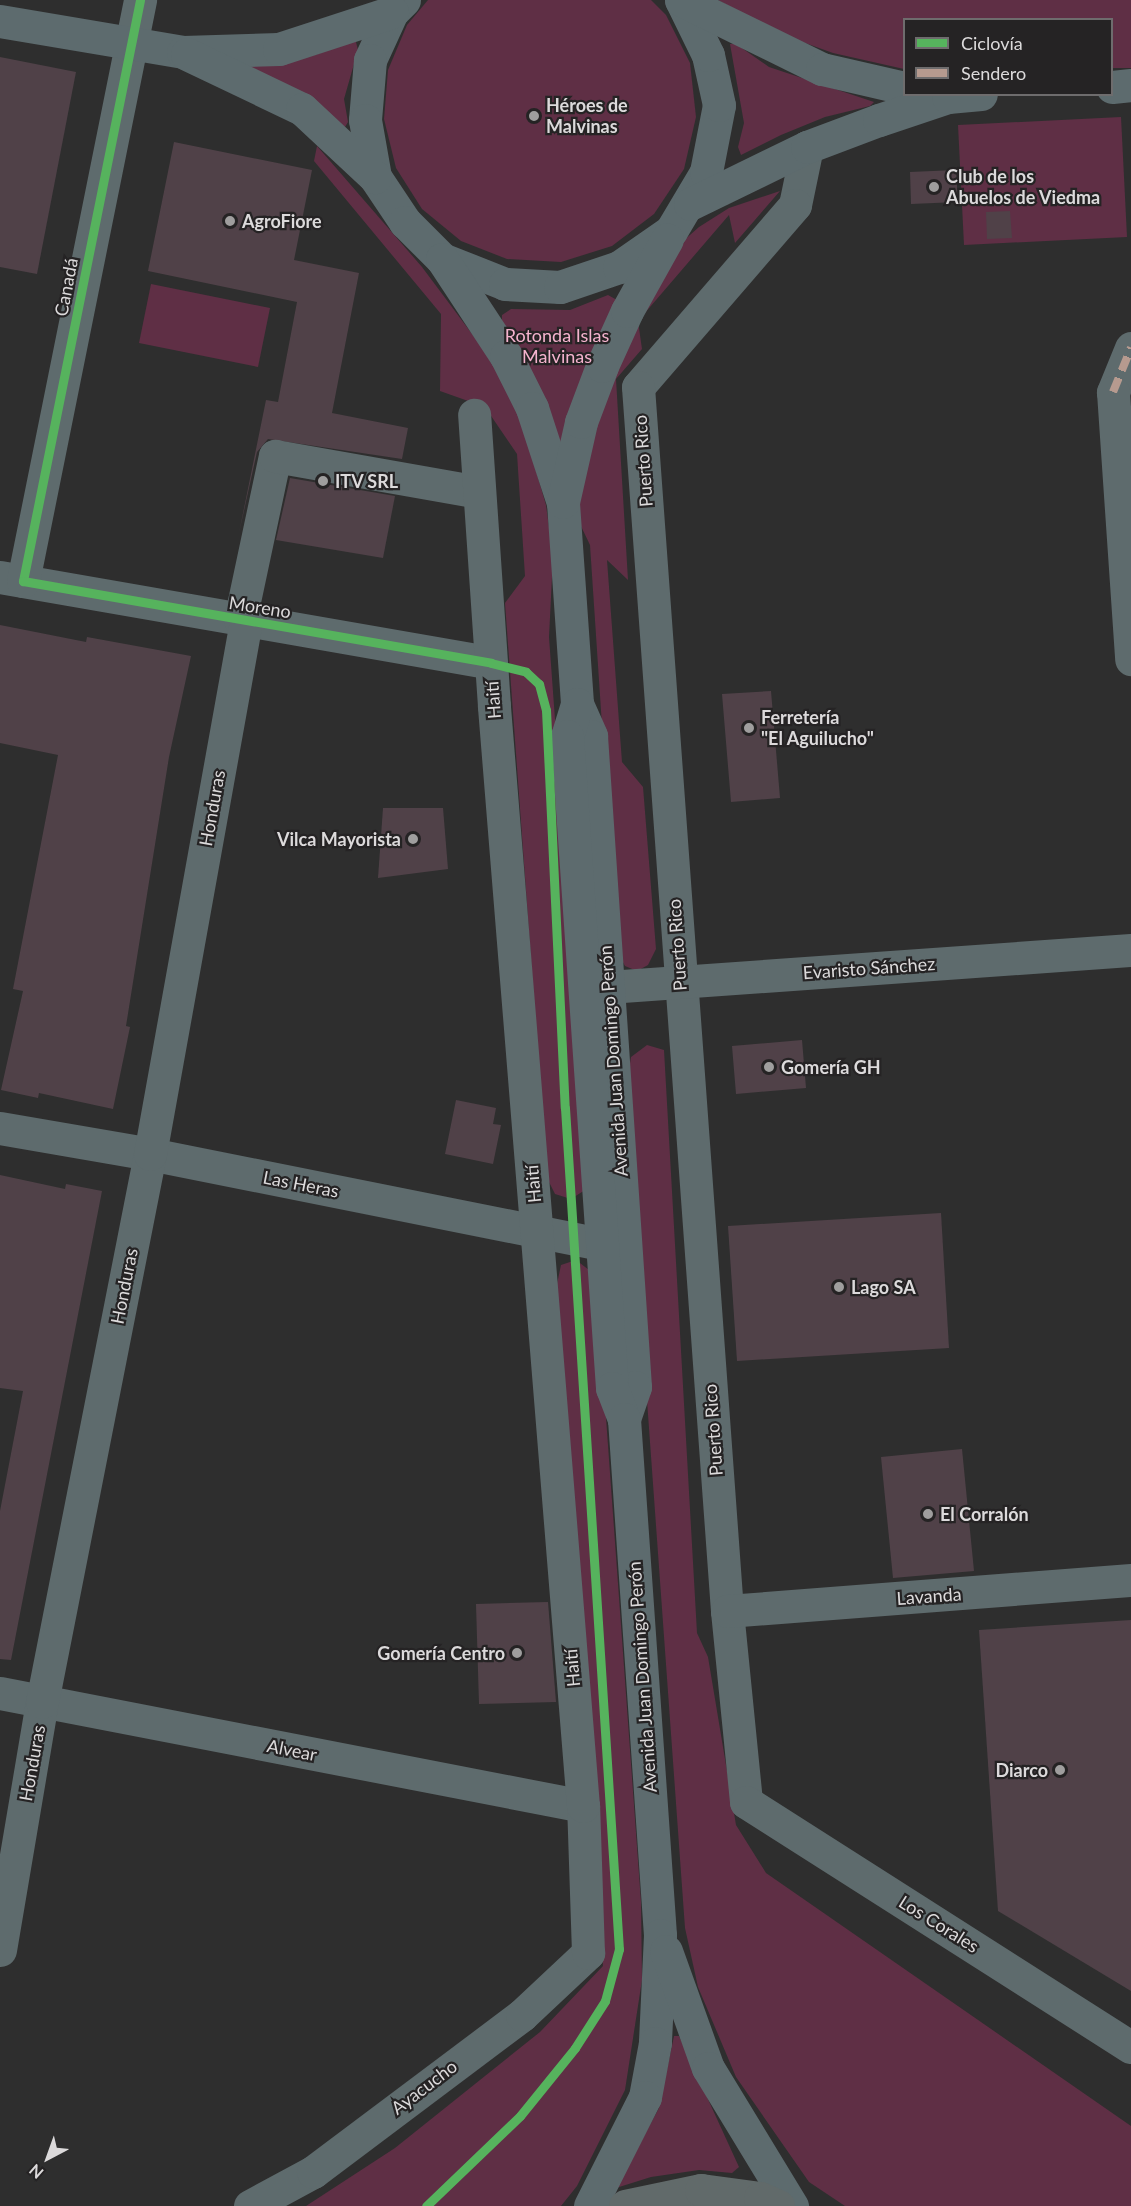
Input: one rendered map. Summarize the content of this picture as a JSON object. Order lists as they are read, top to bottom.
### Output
{
  "streets": {
    "main road": ["Avenida Juan Domingo Perón"],
    "street": [
      "Canadá",
      "Puerto Rico",
      "Moreno",
      "Haití",
      "Honduras",
      "Evaristo Sánchez",
      "Las Heras",
      "Lavanda",
      "Alvear",
      "Los Corales",
      "Ayacucho"
    ]
  },
  "crossings": [
    ["Canadá", "Moreno"],
    ["Puerto Rico", "Evaristo Sánchez"],
    ["Puerto Rico", "Lavanda"],
    ["Puerto Rico", "Los Corales"],
    ["Moreno", "Haití"],
    ["Moreno", "Honduras"],
    ["Haití", "Honduras"],
    ["Haití", "Las Heras"],
    ["Haití", "Alvear"],
    ["Haití", "Ayacucho"],
    ["Honduras", "Las Heras"],
    ["Honduras", "Alvear"],
    ["Evaristo Sánchez", "Avenida Juan Domingo Perón"],
    ["Avenida Juan Domingo Perón", "Las Heras"]
  ],
  "parks": ["Rotonda Islas Malvinas"],
  "places": [
    "Héroes de Malvinas",
    "Club de los Abuelos de Viedma",
    "AgroFiore",
    "ITV SRL",
    "Ferretería \"El Aguilucho\"",
    "Vilca Mayorista",
    "Gomería GH",
    "Lago SA",
    "El Corralón",
    "Gomería Centro",
    "Diarco"
  ],
  "legend": ["Ciclovía", "Sendero"],
  "north": "bottom left"
}
